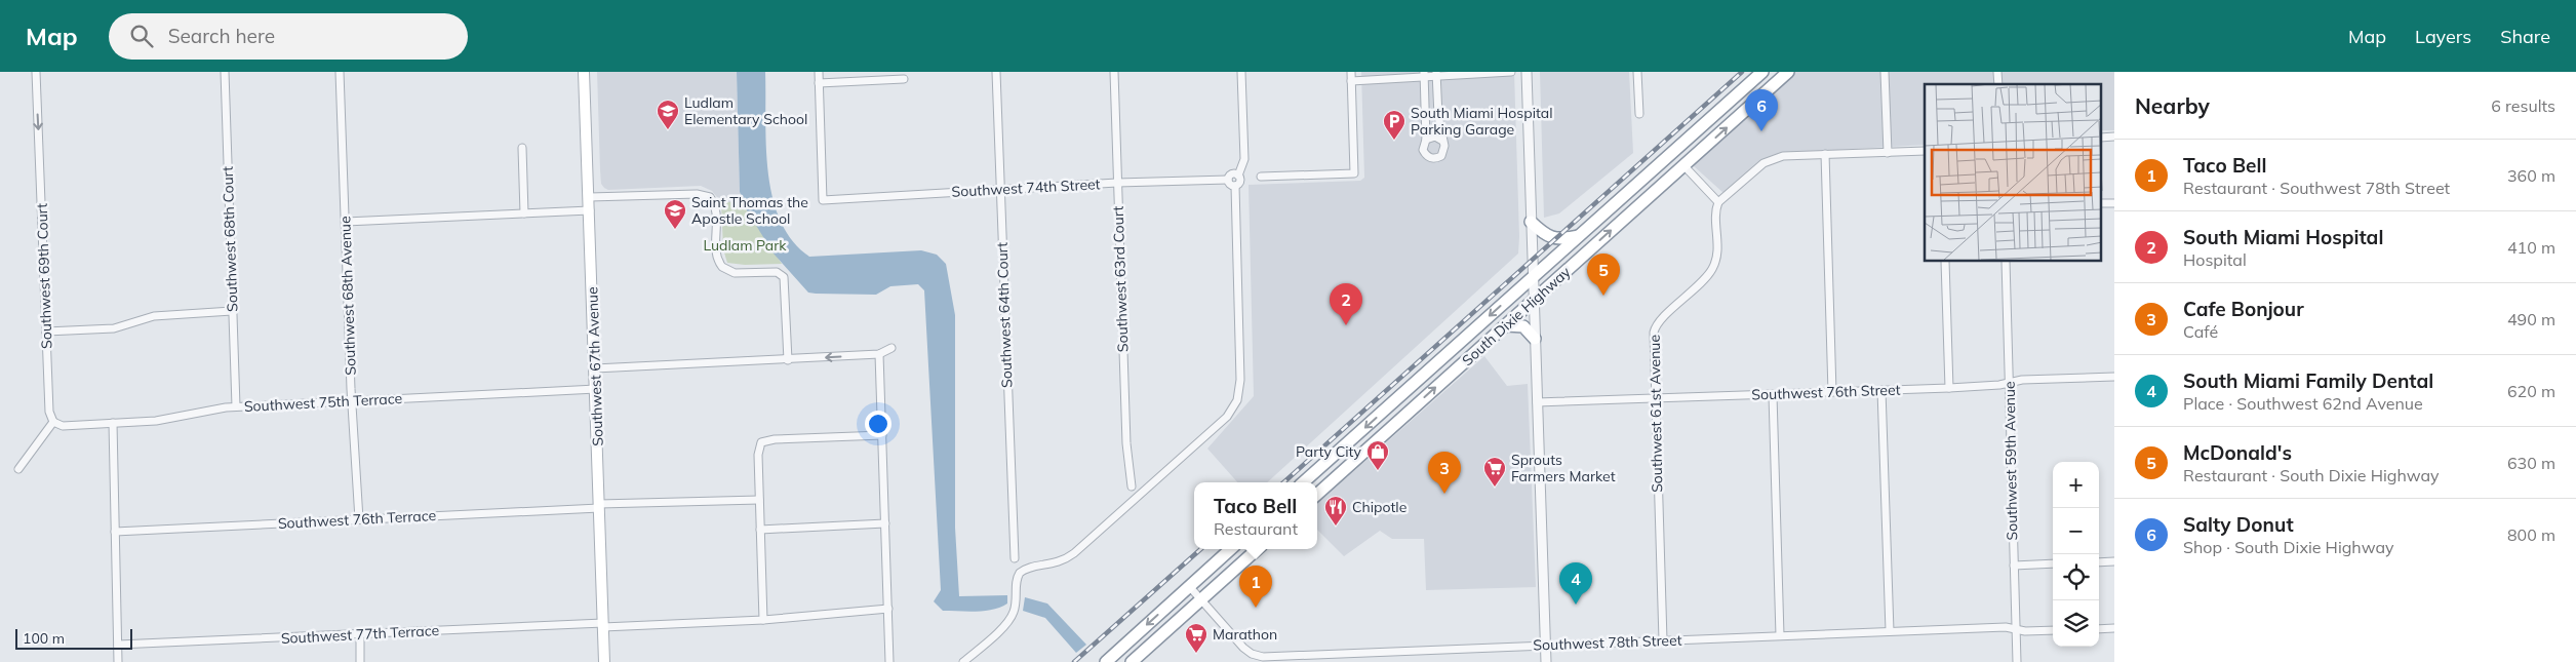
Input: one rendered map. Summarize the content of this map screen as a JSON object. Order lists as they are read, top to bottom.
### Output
{
  "streets": {
    "highway": ["South Dixie Highway"],
    "main road": ["Southwest 67th Avenue"],
    "street": [
      "Southwest 74th Street",
      "Southwest 68th Court",
      "Southwest 69th Court",
      "Southwest 63rd Court",
      "Southwest 68th Avenue",
      "Southwest 64th Court",
      "Southwest 76th Street",
      "Southwest 75th Terrace",
      "Southwest 61st Avenue",
      "Southwest 59th Avenue",
      "Southwest 76th Terrace",
      "Southwest 77th Terrace",
      "Southwest 78th Street"
    ]
  },
  "crossings": [
    ["Southwest 74th Street", "Southwest 63rd Court"],
    ["Southwest 74th Street", "Southwest 64th Court"],
    ["Southwest 68th Court", "Southwest 75th Terrace"],
    ["Southwest 69th Court", "Southwest 75th Terrace"],
    ["Southwest 68th Avenue", "Southwest 75th Terrace"],
    ["Southwest 68th Avenue", "Southwest 76th Terrace"],
    ["Southwest 67th Avenue", "Southwest 75th Terrace"],
    ["Southwest 67th Avenue", "Southwest 76th Terrace"],
    ["Southwest 67th Avenue", "Southwest 77th Terrace"],
    ["Southwest 76th Street", "Southwest 61st Avenue"],
    ["Southwest 76th Street", "Southwest 59th Avenue"],
    ["Southwest 61st Avenue", "Southwest 78th Street"],
    ["Southwest 59th Avenue", "Southwest 78th Street"]
  ],
  "one_way": ["Southwest 69th Court"],
  "parks": ["Ludlam Park"],
  "places": {
    "school or university": ["Ludlam Elementary School", "Saint Thomas the Apostle School"],
    "parking": ["South Miami Hospital Parking Garage"],
    "shop": ["Party City"],
    "supermarket": ["Sprouts Farmers Market", "Marathon"],
    "restaurant": ["Chipotle"]
  },
  "scale_bar": "100 m",
  "page": {
    "header": "Map",
    "search": "Search here",
    "nav": ["Map", "Layers", "Share"],
    "heading": ["Nearby", "6 results"],
    "pins": [
      "6",
      "5",
      "2",
      "3",
      "4",
      "1"
    ],
    "list": [
      {
        "mark": "1",
        "name": "Taco Bell",
        "note": "Restaurant · Southwest 78th Street",
        "value": "360 m"
      },
      {
        "mark": "2",
        "name": "South Miami Hospital",
        "note": "Hospital",
        "value": "410 m"
      },
      {
        "mark": "3",
        "name": "Cafe Bonjour",
        "note": "Café",
        "value": "490 m"
      },
      {
        "mark": "4",
        "name": "South Miami Family Dental",
        "note": "Place · Southwest 62nd Avenue",
        "value": "620 m"
      },
      {
        "mark": "5",
        "name": "McDonald's",
        "note": "Restaurant · South Dixie Highway",
        "value": "630 m"
      },
      {
        "mark": "6",
        "name": "Salty Donut",
        "note": "Shop · South Dixie Highway",
        "value": "800 m"
      }
    ],
    "map_buttons": ["+", "−"],
    "popup": ["Taco Bell", "Restaurant"],
    "scale": "100 m"
  }
}
